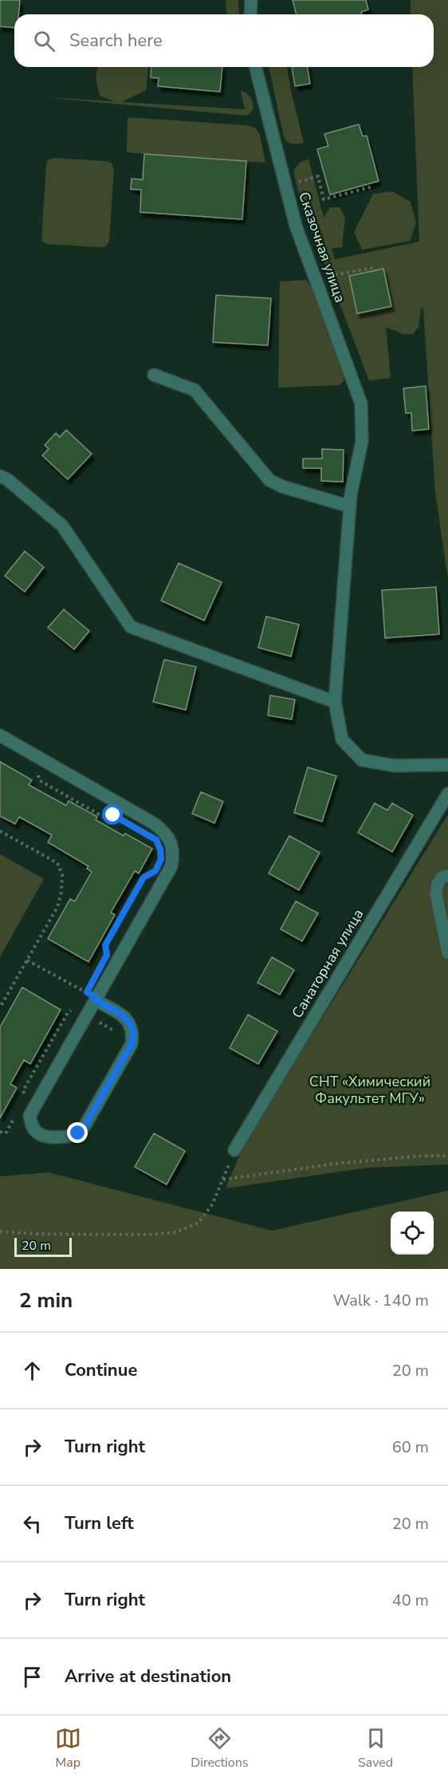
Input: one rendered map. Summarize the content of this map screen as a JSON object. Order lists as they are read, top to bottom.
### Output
{
  "streets": {
    "street": ["Сказочная улица", "Санаторная улица"]
  },
  "parks": ["СНТ «Химический Факультет МГУ»"],
  "scale_bar": "20 m",
  "page": {
    "search": "Search here",
    "scale": "20 m",
    "heading": ["2 min", "Walk · 140 m"],
    "list": [
      ["Continue", "20 m"],
      ["Turn right", "60 m"],
      ["Turn left", "20 m"],
      ["Turn right", "40 m"],
      "Arrive at destination"
    ],
    "nav": ["Map", "Directions", "Saved"]
  }
}
